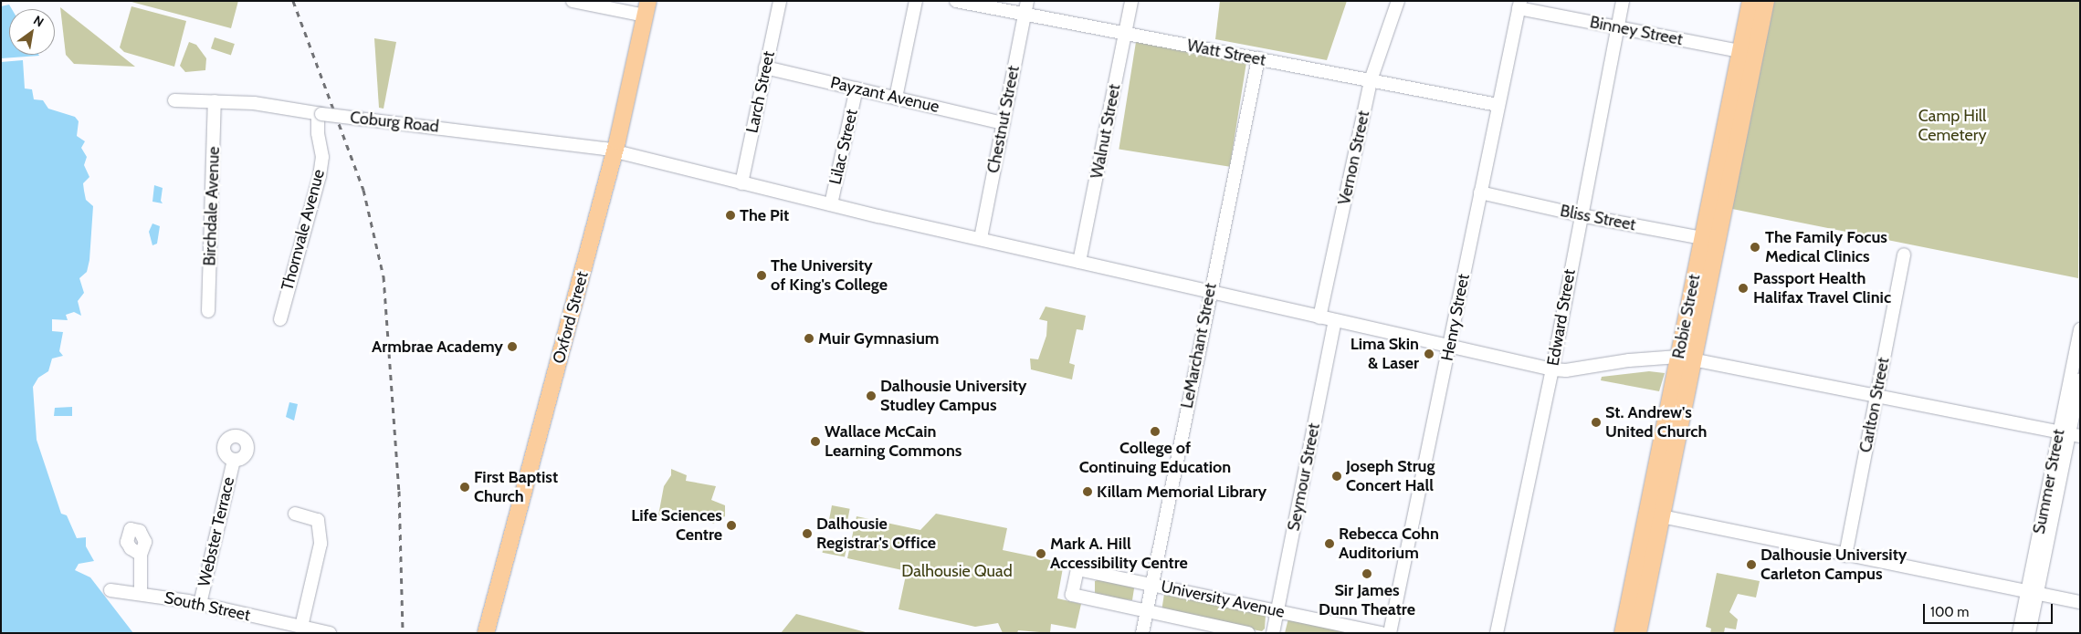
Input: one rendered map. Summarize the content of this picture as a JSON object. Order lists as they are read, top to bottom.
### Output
{
  "streets": {
    "main road": ["Robie Street", "Oxford Street"],
    "street": [
      "Binney Street",
      "Watt Street",
      "Larch Street",
      "Payzant Avenue",
      "Chestnut Street",
      "Coburg Road",
      "Walnut Street",
      "Lilac Street",
      "Vernon Street",
      "Birchdale Avenue",
      "Bliss Street",
      "Thornvale Avenue",
      "Henry Street",
      "Edward Street",
      "LeMarchant Street",
      "Carlton Street",
      "Seymour Street",
      "Summer Street",
      "Webster Terrace",
      "University Avenue",
      "South Street"
    ]
  },
  "crossings": [
    ["Binney Street", "Robie Street"],
    ["Binney Street", "Henry Street"],
    ["Binney Street", "Edward Street"],
    ["Watt Street", "Chestnut Street"],
    ["Watt Street", "Walnut Street"],
    ["Watt Street", "Vernon Street"],
    ["Watt Street", "Henry Street"],
    ["Watt Street", "LeMarchant Street"],
    ["Larch Street", "Payzant Avenue"],
    ["Larch Street", "Coburg Road"],
    ["Payzant Avenue", "Chestnut Street"],
    ["Payzant Avenue", "Lilac Street"],
    ["Chestnut Street", "Coburg Road"],
    ["Coburg Road", "Walnut Street"],
    ["Coburg Road", "Lilac Street"],
    ["Coburg Road", "Vernon Street"],
    ["Coburg Road", "Birchdale Avenue"],
    ["Coburg Road", "Thornvale Avenue"],
    ["Coburg Road", "Robie Street"],
    ["Coburg Road", "Oxford Street"],
    ["Coburg Road", "Henry Street"],
    ["Coburg Road", "Edward Street"],
    ["Coburg Road", "LeMarchant Street"],
    ["Coburg Road", "Carlton Street"],
    ["Coburg Road", "Seymour Street"],
    ["Coburg Road", "Summer Street"],
    ["Bliss Street", "Robie Street"],
    ["Bliss Street", "Henry Street"],
    ["Bliss Street", "Edward Street"],
    ["LeMarchant Street", "University Avenue"],
    ["Seymour Street", "University Avenue"],
    ["Webster Terrace", "South Street"]
  ],
  "parks": ["Camp Hill Cemetery", "Dalhousie Quad"],
  "places": [
    "The Pit",
    "The Family Focus Medical Clinics",
    "The University of King's College",
    "Passport Health Halifax Travel Clinic",
    "Muir Gymnasium",
    "Armbrae Academy",
    "Lima Skin & Laser",
    "Dalhousie University Studley Campus",
    "St. Andrew's United Church",
    "College of Continuing Education",
    "Wallace McCain Learning Commons",
    "Joseph Strug Concert Hall",
    "First Baptist Church",
    "Killam Memorial Library",
    "Life Sciences Centre",
    "Dalhousie Registrar's Office",
    "Rebecca Cohn Auditorium",
    "Mark A. Hill Accessibility Centre",
    "Dalhousie University Carleton Campus",
    "Sir James Dunn Theatre"
  ],
  "scale_bar": "100 m",
  "north": "top right"
}
